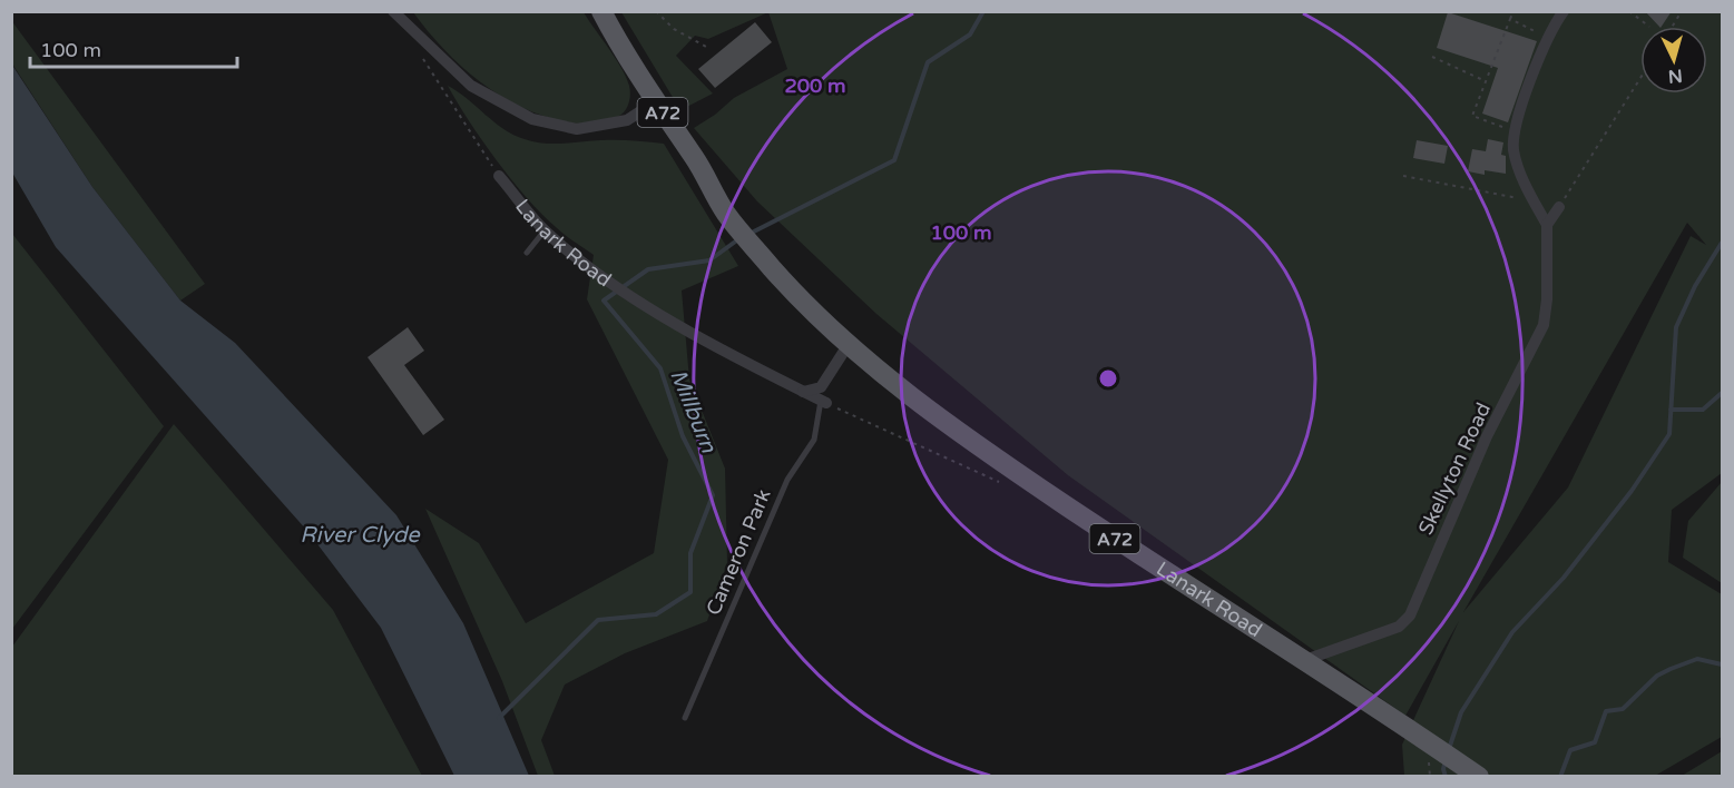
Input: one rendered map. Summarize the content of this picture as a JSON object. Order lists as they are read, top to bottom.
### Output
{
  "streets": {
    "main road": ["A72", "Lanark Road"],
    "street": ["Skellyton Road"],
    "lane": ["Cameron Park"]
  },
  "crossings": [
    ["Lanark Road", "Skellyton Road"],
    ["Lanark Road", "Cameron Park"]
  ],
  "water": ["Millburn", "River Clyde"],
  "scale_bar": "100 m",
  "north": "bottom",
  "rings": ["200 m", "100 m"]
}
